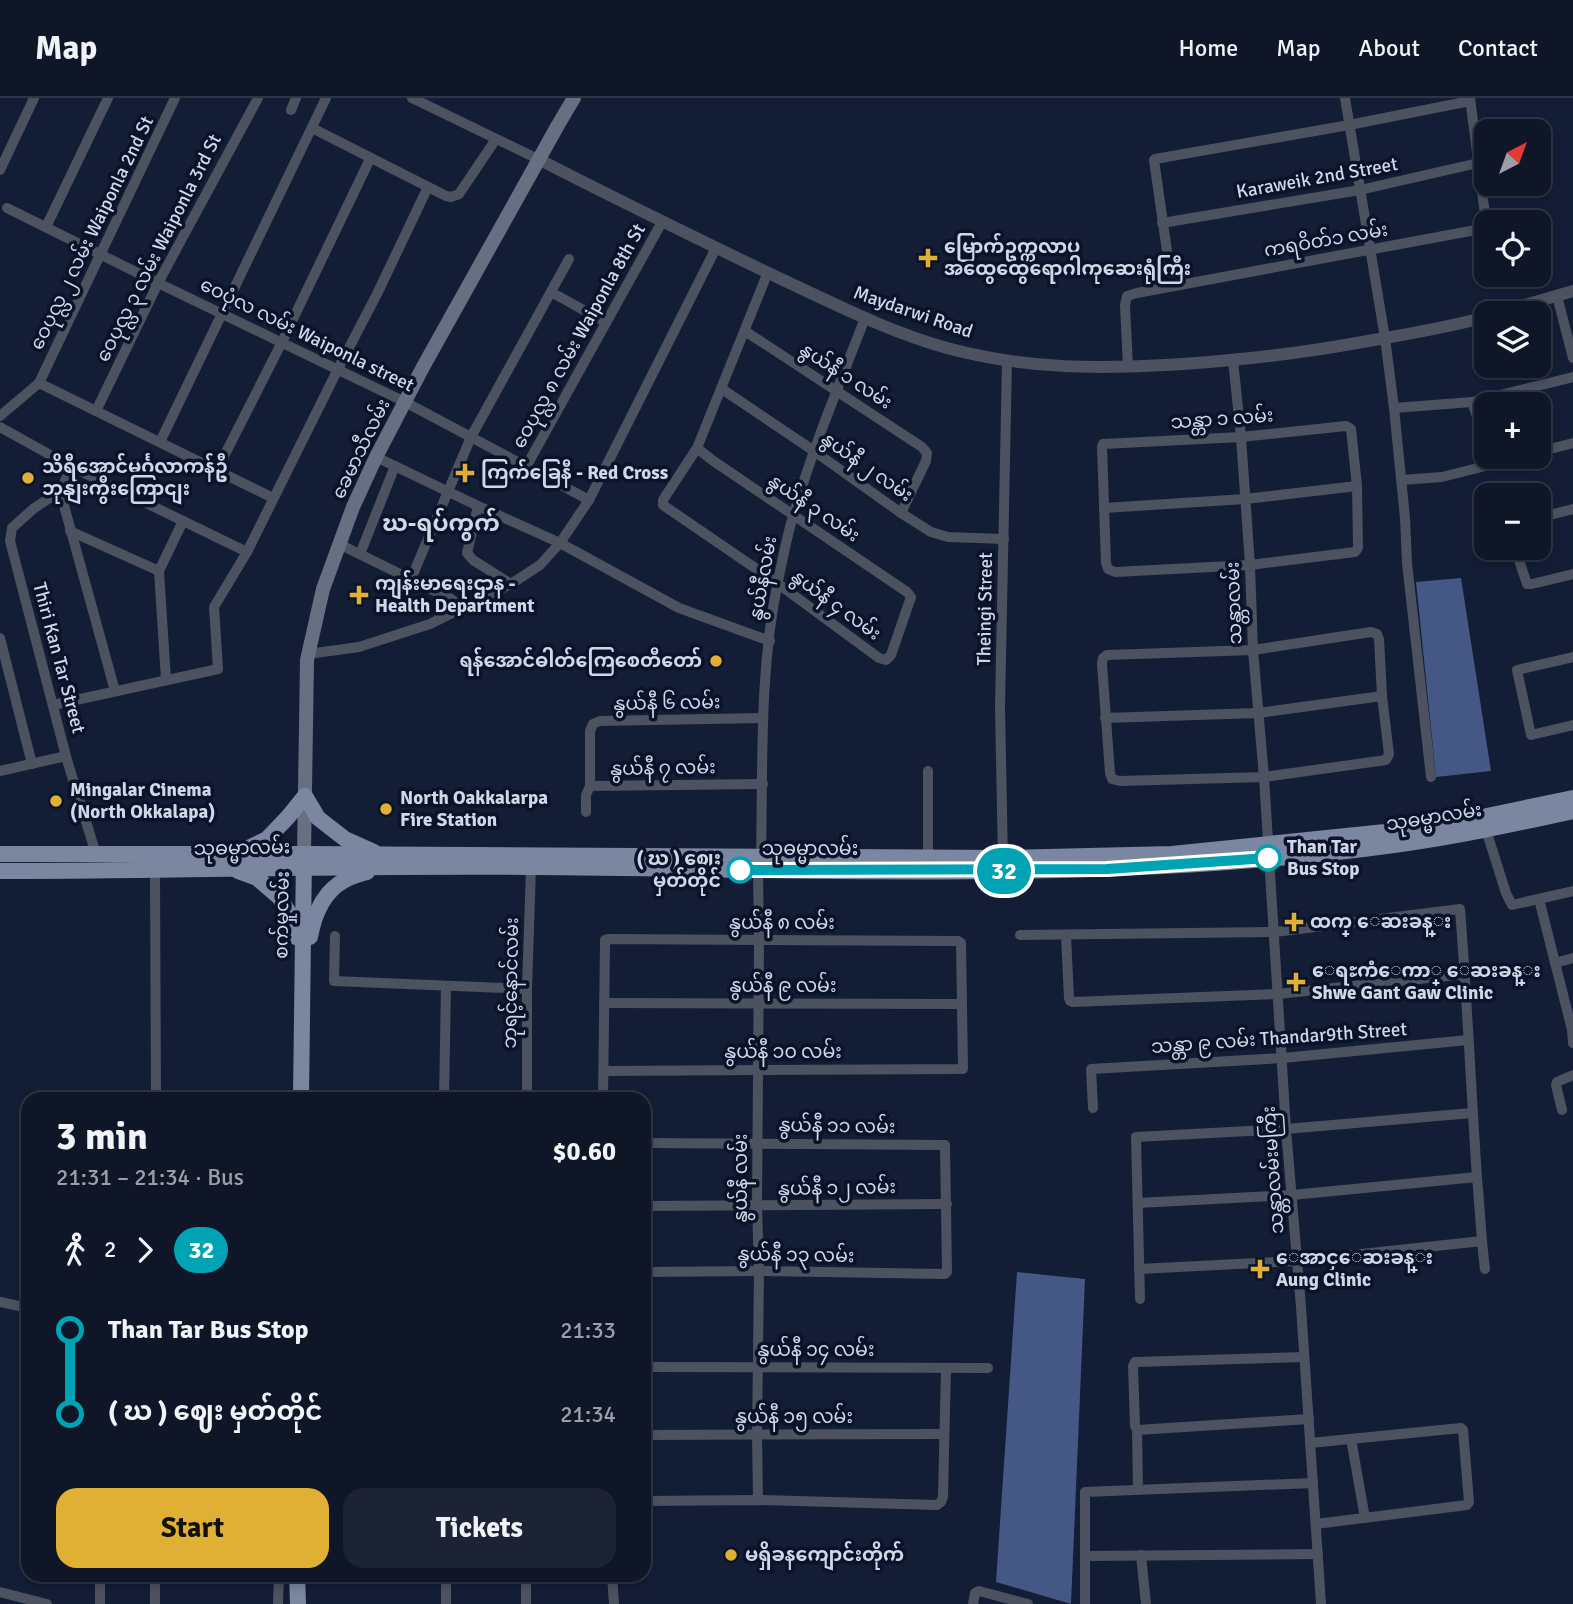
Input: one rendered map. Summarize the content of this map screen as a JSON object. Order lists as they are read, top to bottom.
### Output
{
  "streets": {
    "main road": ["ခေမာသီလမ်း", "သုဓမ္မာလမ်း", "စက်မှုလမ်း"],
    "street": [
      "Karaweik 2nd Street",
      "ဝေပုလ္လ ၂ လမ်း Waiponla 2nd St",
      "ကရဝိတ်၁ လမ်း",
      "ဝေပုလ္လ ၃ လမ်း Waiponla 3rd St",
      "Maydarwi Road",
      "ဝေပုံလ လမ်း Waiponla street",
      "ဝေပုလ္လ ၈ လမ်း Waiponla 8th St",
      "နွယ်နီ ၁ လမ်း",
      "သန္တာ ၁ လမ်း",
      "နွယ်နီ ၂ လမ်း",
      "နွယ်နီ ၃ လမ်း",
      "နွယ်နီလမ်း",
      "သန္တာလမ်း",
      "နွယ်နီ ၄ လမ်း",
      "Theingi Street",
      "Thiri Kan Tar Street",
      "နွယ်နီ ၆ လမ်း",
      "နွယ်နီ ၇ လမ်း",
      "နွယ်နီ ၈ လမ်း",
      "ဘုရင့်နောင်လမ်း",
      "နွယ်နီ ၉ လမ်း",
      "သန္တာ ၉ လမ်း Thandar9th Street",
      "နွယ်နီ ၁၀ လမ်း",
      "နွယ်နီ ၁၁ လမ်း",
      "သန္တာလမ်းမကြီး",
      "နွယ်နီ လမ်း",
      "နွယ်နီ ၁၂ လမ်း",
      "နွယ်နီ ၁၃ လမ်း",
      "နွယ်နီ ၁၄ လမ်း",
      "နွယ်နီ ၁၅ လမ်း"
    ]
  },
  "crossings": [
    ["ဝေပုလ္လ ၂ လမ်း Waiponla 2nd St", "ဝေပုံလ လမ်း Waiponla street"],
    ["ကရဝိတ်၁ လမ်း", "Maydarwi Road"],
    ["ဝေပုလ္လ ၃ လမ်း Waiponla 3rd St", "ဝေပုံလ လမ်း Waiponla street"],
    ["Maydarwi Road", "ဝေပုလ္လ ၈ လမ်း Waiponla 8th St"],
    ["Maydarwi Road", "ခေမာသီလမ်း"],
    ["Maydarwi Road", "နွယ်နီလမ်း"],
    ["Maydarwi Road", "သန္တာလမ်း"],
    ["Maydarwi Road", "Theingi Street"],
    ["ဝေပုံလ လမ်း Waiponla street", "ဝေပုလ္လ ၈ လမ်း Waiponla 8th St"],
    ["ဝေပုံလ လမ်း Waiponla street", "ခေမာသီလမ်း"],
    ["နွယ်နီ ၁ လမ်း", "နွယ်နီ ၂ လမ်း"],
    ["နွယ်နီ ၁ လမ်း", "နွယ်နီလမ်း"],
    ["သန္တာ ၁ လမ်း", "သန္တာလမ်း"],
    ["ခေမာသီလမ်း", "သုဓမ္မာလမ်း"],
    ["ခေမာသီလမ်း", "စက်မှုလမ်း"],
    ["နွယ်နီ ၂ လမ်း", "နွယ်နီလမ်း"],
    ["နွယ်နီ ၂ လမ်း", "Theingi Street"],
    ["နွယ်နီ ၃ လမ်း", "နွယ်နီလမ်း"],
    ["နွယ်နီ ၃ လမ်း", "နွယ်နီ ၄ လမ်း"],
    ["နွယ်နီလမ်း", "နွယ်နီ ၄ လမ်း"],
    ["နွယ်နီလမ်း", "နွယ်နီ ၆ လမ်း"],
    ["နွယ်နီလမ်း", "နွယ်နီ ၇ လမ်း"],
    ["နွယ်နီလမ်း", "သုဓမ္မာလမ်း"],
    ["နွယ်နီလမ်း", "နွယ်နီ လမ်း"],
    ["သန္တာလမ်း", "သုဓမ္မာလမ်း"],
    ["သန္တာလမ်း", "သန္တာလမ်းမကြီး"],
    ["Theingi Street", "သုဓမ္မာလမ်း"],
    ["Thiri Kan Tar Street", "သုဓမ္မာလမ်း"],
    ["နွယ်နီ ၆ လမ်း", "နွယ်နီ ၇ လမ်း"],
    ["သုဓမ္မာလမ်း", "စက်မှုလမ်း"],
    ["သုဓမ္မာလမ်း", "ဘုရင့်နောင်လမ်း"],
    ["သုဓမ္မာလမ်း", "သန္တာလမ်းမကြီး"],
    ["သုဓမ္မာလမ်း", "နွယ်နီ လမ်း"],
    ["နွယ်နီ ၈ လမ်း", "နွယ်နီ ၉ လမ်း"],
    ["နွယ်နီ ၈ လမ်း", "နွယ်နီ ၁၀ လမ်း"],
    ["နွယ်နီ ၈ လမ်း", "နွယ်နီ လမ်း"],
    ["နွယ်နီ ၉ လမ်း", "နွယ်နီ ၁၀ လမ်း"],
    ["နွယ်နီ ၉ လမ်း", "နွယ်နီ လမ်း"],
    ["သန္တာ ၉ လမ်း Thandar9th Street", "သန္တာလမ်းမကြီး"],
    ["နွယ်နီ ၁၀ လမ်း", "နွယ်နီ လမ်း"],
    ["နွယ်နီ ၁၁ လမ်း", "နွယ်နီ လမ်း"],
    ["နွယ်နီ ၁၁ လမ်း", "နွယ်နီ ၁၂ လမ်း"],
    ["နွယ်နီ ၁၁ လမ်း", "နွယ်နီ ၁၃ လမ်း"],
    ["နွယ်နီ လမ်း", "နွယ်နီ ၁၂ လမ်း"],
    ["နွယ်နီ လမ်း", "နွယ်နီ ၁၃ လမ်း"],
    ["နွယ်နီ လမ်း", "နွယ်နီ ၁၄ လမ်း"],
    ["နွယ်နီ လမ်း", "နွယ်နီ ၁၅ လမ်း"],
    ["နွယ်နီ ၁၂ လမ်း", "နွယ်နီ ၁၃ လမ်း"]
  ],
  "districts": ["ဃ-ရပ်ကွက်"],
  "places": {
    "health": [
      "မြောက်ဥက္ကလာပ အထွေထွေရောဂါကုဆေးရုံကြီး",
      "ကြက်ခြေနီ - Red Cross",
      "ကျန်းမာရေးဌာန - Health Department",
      "ထက္ ေဆးခန္း",
      "ေရႊကံေကာ္ ေဆးခန္း Shwe Gant Gaw Clinic",
      "ေအာင္ေဆးခန္း Aung Clinic"
    ],
    "other": [
      "သိရီအောင်မင်္ဂလာကန်ဦ ဘုနျးကွီးကြောငျး",
      "ရန်အောင်ဓါတ်ကြေစေတီတော်",
      "Mingalar Cinema (North Okkalapa)",
      "North Oakkalarpa Fire Station",
      "Than Tar Bus Stop",
      "( ဃ ) ဈေး မှတ်တိုင်",
      "မရှိခနကျောင်းတိုက်"
    ]
  },
  "lines": ["bus line 32"],
  "north": "top right",
  "page": {
    "header": "Map",
    "nav": [
      "Home",
      "Map",
      "About",
      "Contact"
    ],
    "on_map": "32",
    "map_buttons": ["+", "−"],
    "heading": ["3 min", "21:31 – 21:34 · Bus", "$0.60"],
    "legs": ["2", "32"],
    "list": [
      {
        "name": "Than Tar Bus Stop",
        "value": "21:33"
      },
      {
        "name": "( ဃ ) ဈေး မှတ်တိုင်",
        "value": "21:34"
      }
    ],
    "buttons": ["Start", "Tickets"]
  }
}
